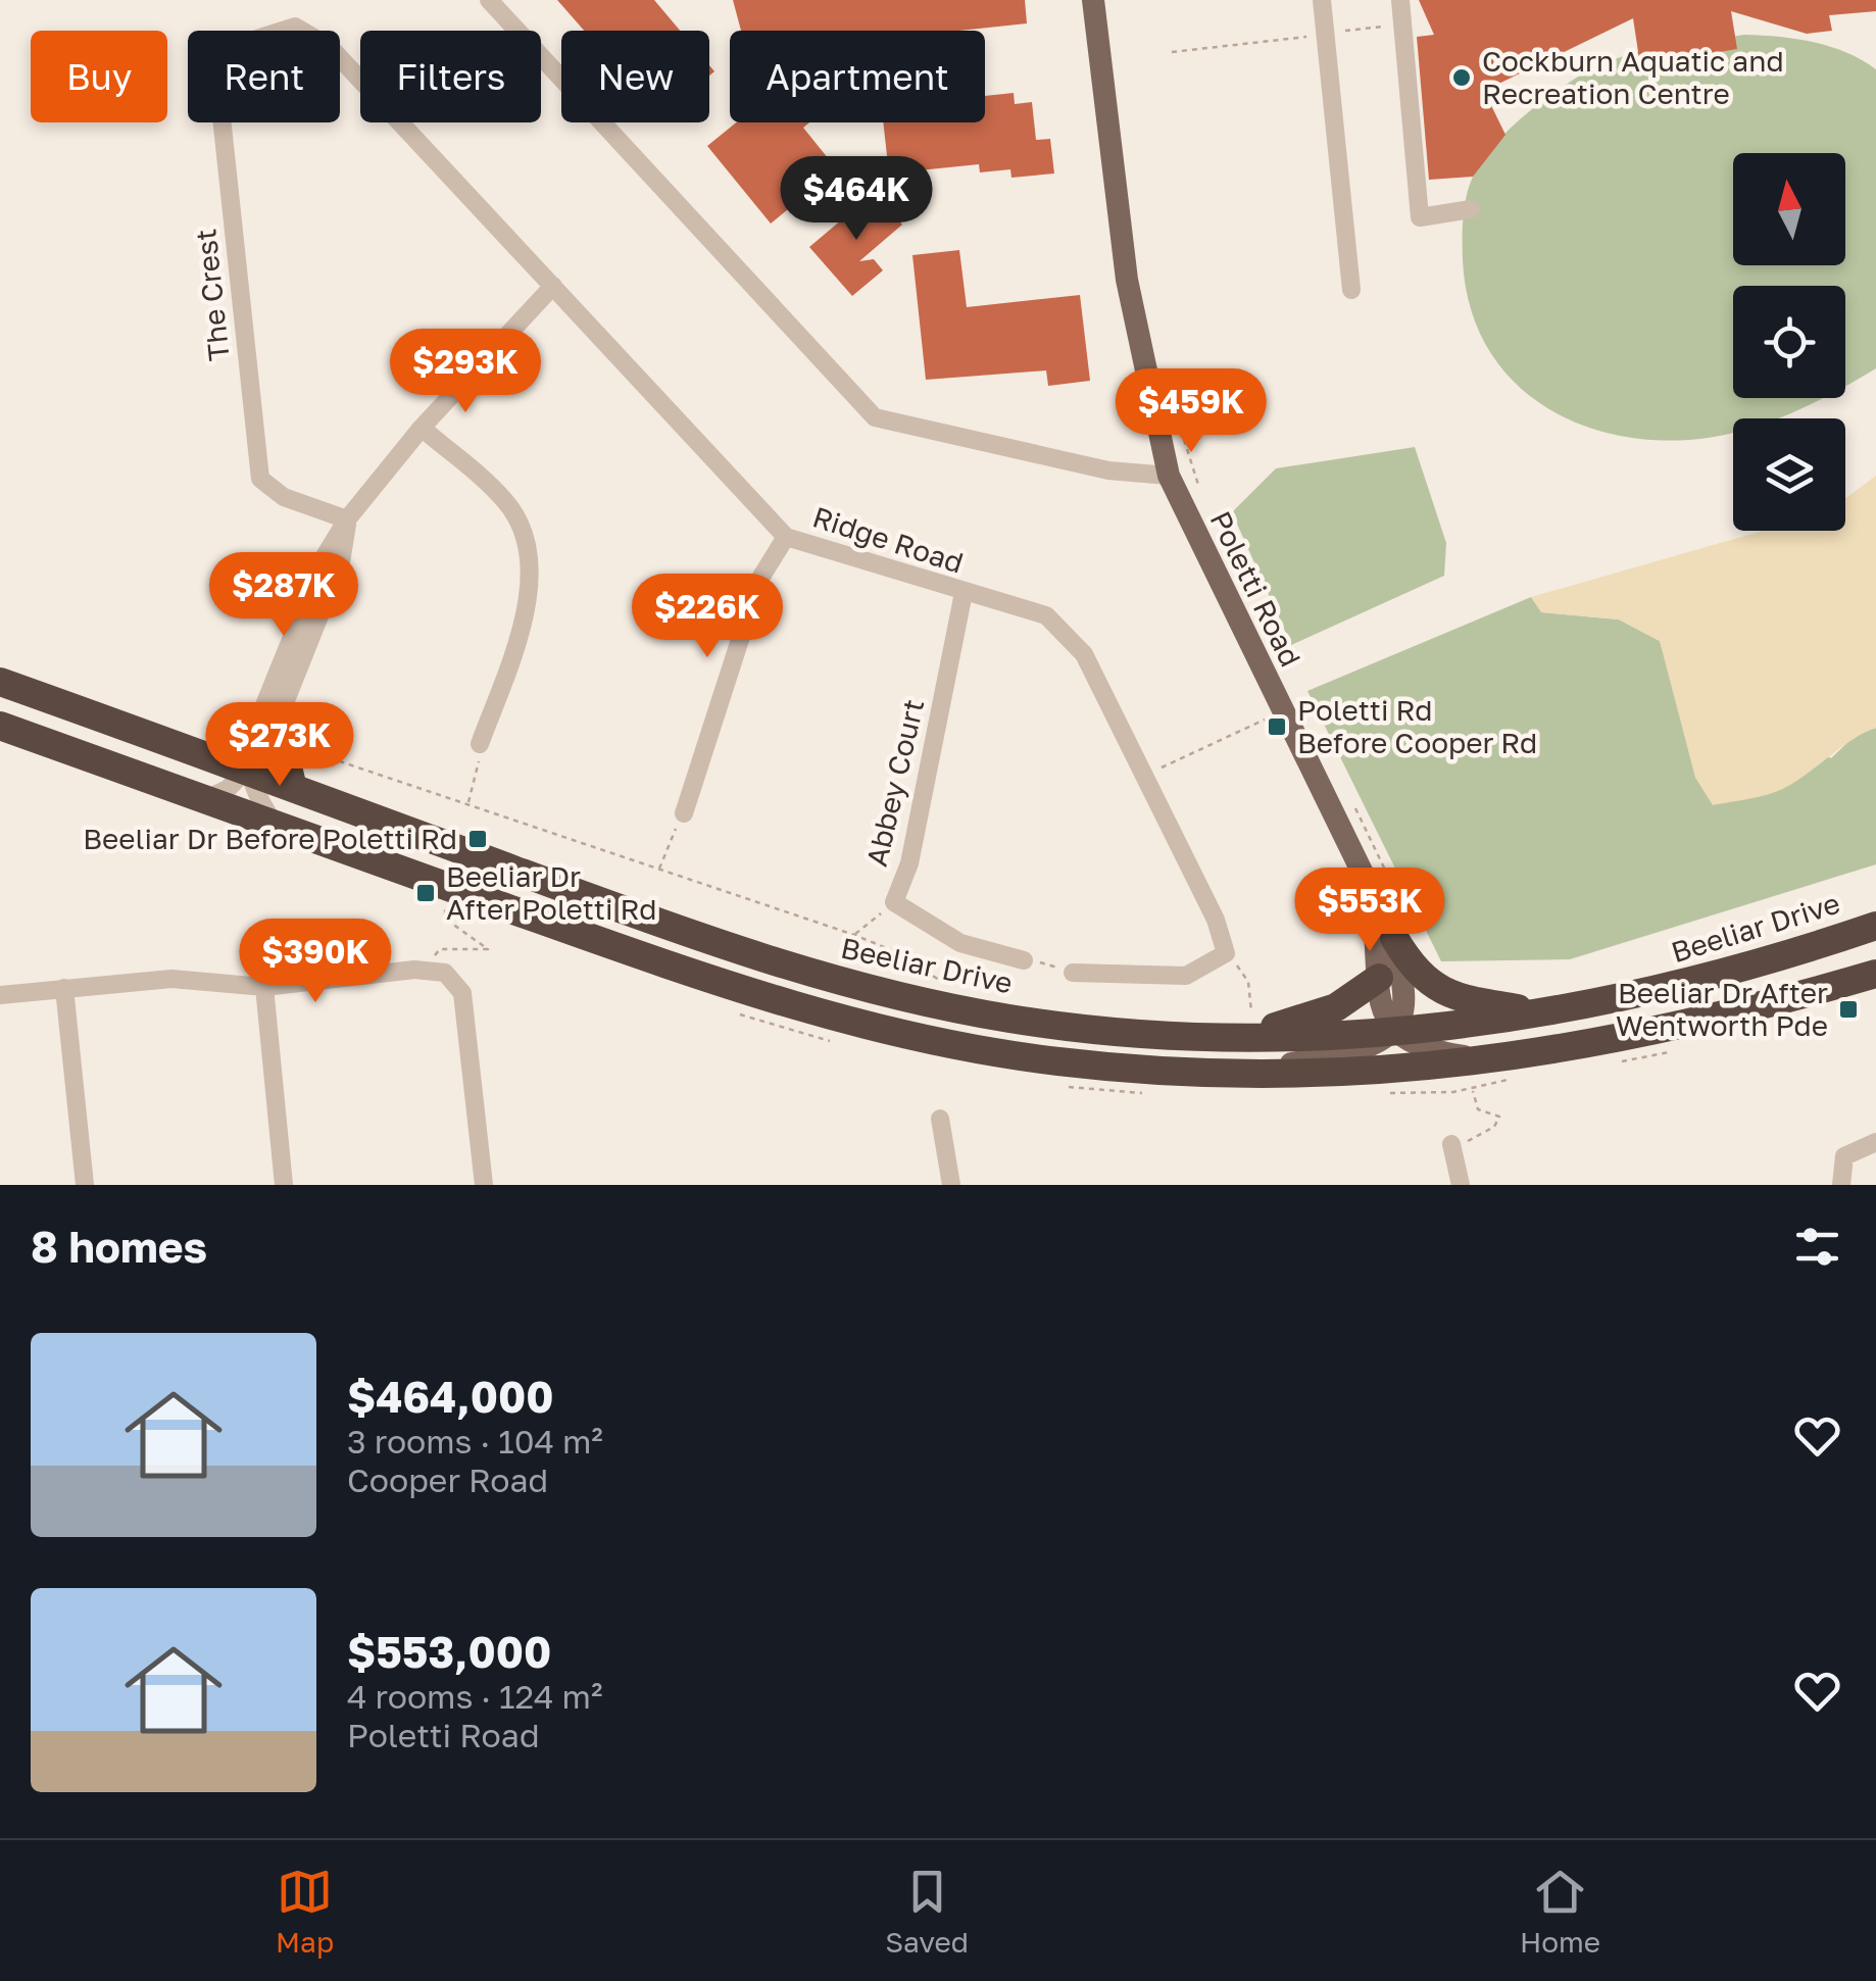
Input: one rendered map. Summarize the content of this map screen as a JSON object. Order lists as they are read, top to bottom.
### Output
{
  "streets": {
    "highway": ["Beeliar Drive"],
    "main road": ["Poletti Road"],
    "street": ["The Crest", "Ridge Road", "Abbey Court"]
  },
  "crossings": [
    ["Ridge Road", "Abbey Court"],
    ["Poletti Road", "Beeliar Drive"]
  ],
  "places": {
    "other": ["Cockburn Aquatic and Recreation Centre"],
    "transit": [
      "Poletti Rd Before Cooper Rd",
      "Beeliar Dr Before Poletti Rd",
      "Beeliar Dr After Poletti Rd",
      "Beeliar Dr After Wentworth Pde"
    ]
  },
  "north": "top",
  "page": {
    "chip": [
      "Buy",
      "Rent",
      "Filters",
      "New",
      "Apartment"
    ],
    "price": [
      "$464K",
      "$293K",
      "$459K",
      "$287K",
      "$226K",
      "$273K",
      "$553K",
      "$390K"
    ],
    "heading": "8 homes",
    "list": [
      {
        "name": "$464,000",
        "note": "3 rooms · 104 m² · Cooper Road"
      },
      {
        "name": "$553,000",
        "note": "4 rooms · 124 m² · Poletti Road"
      }
    ],
    "tabs": ["Map", "Saved", "Home"]
  }
}
